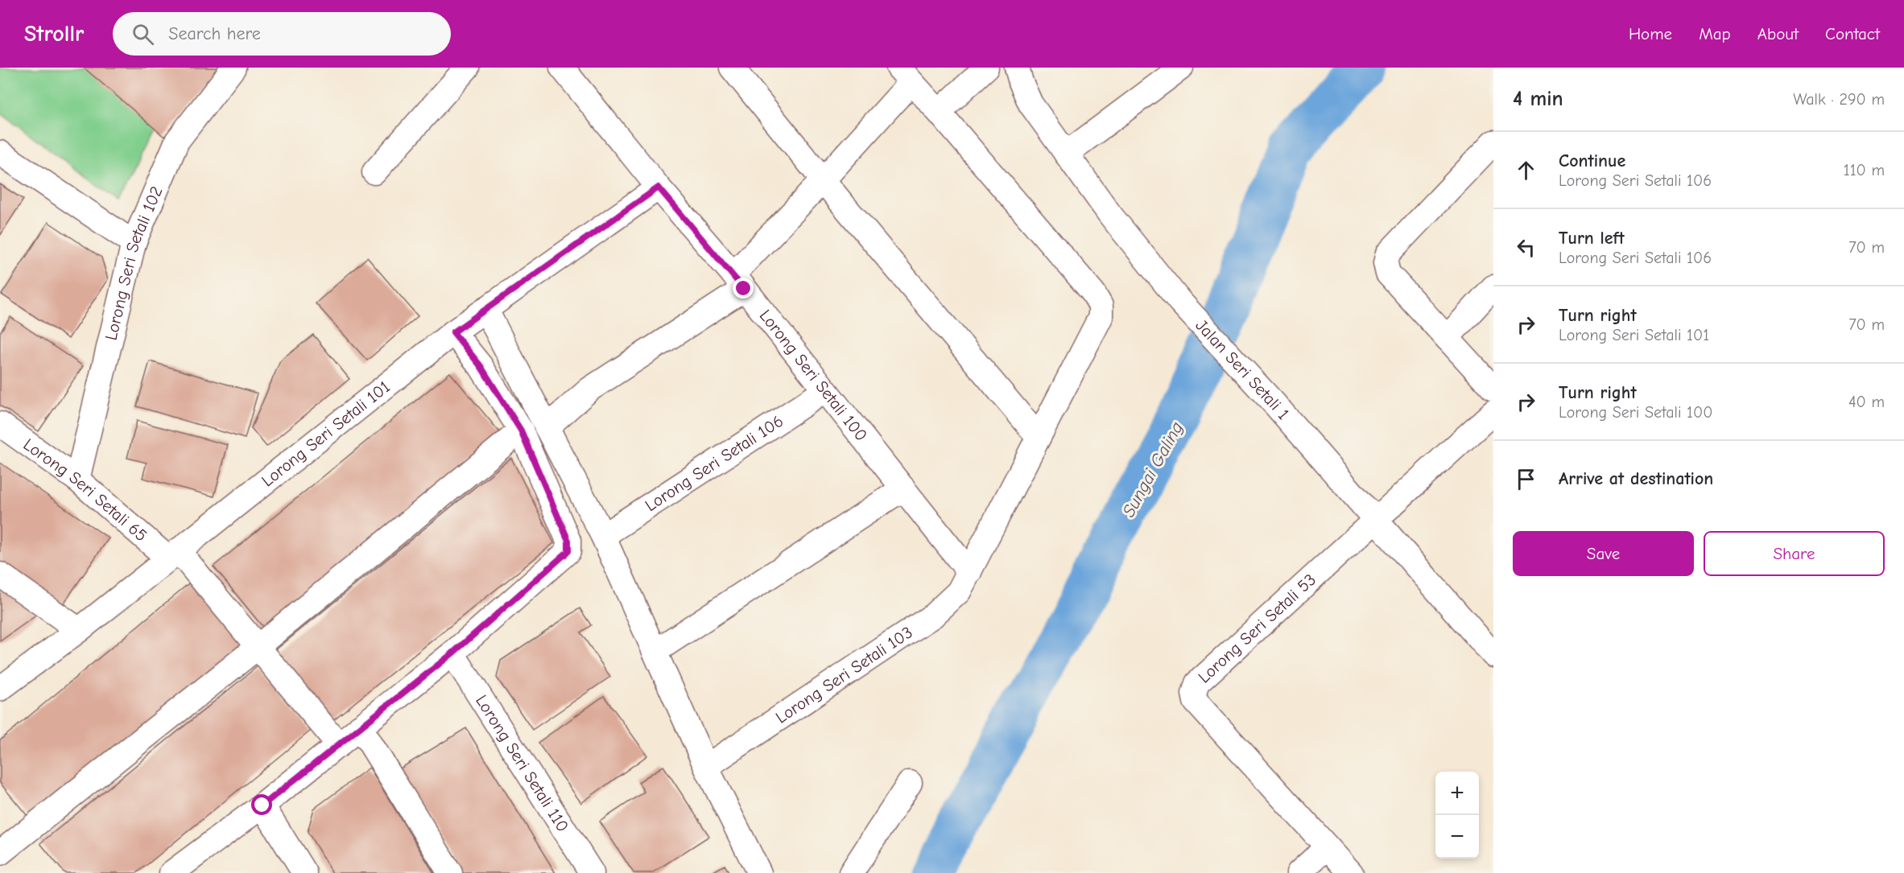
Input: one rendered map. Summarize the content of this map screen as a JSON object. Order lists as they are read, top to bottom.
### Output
{
  "streets": {
    "street": [
      "Lorong Seri Setali 102",
      "Jalan Seri Setali 1",
      "Lorong Seri Setali 100",
      "Lorong Seri Setali 101",
      "Lorong Seri Setali 106",
      "Lorong Seri Setali 65",
      "Lorong Seri Setali 53",
      "Lorong Seri Setali 103",
      "Lorong Seri Setali 110"
    ]
  },
  "crossings": [
    ["Lorong Seri Setali 102", "Lorong Seri Setali 65"],
    ["Jalan Seri Setali 1", "Lorong Seri Setali 53"],
    ["Lorong Seri Setali 100", "Lorong Seri Setali 101"],
    ["Lorong Seri Setali 100", "Lorong Seri Setali 106"],
    ["Lorong Seri Setali 100", "Lorong Seri Setali 103"],
    ["Lorong Seri Setali 101", "Lorong Seri Setali 65"]
  ],
  "water": ["Sungai Galing"],
  "page": {
    "header": "Strollr",
    "search": "Search here",
    "nav": [
      "Home",
      "Map",
      "About",
      "Contact"
    ],
    "heading": ["4 min", "Walk · 290 m"],
    "list": [
      ["Continue", "Lorong Seri Setali 106", "110 m"],
      ["Turn left", "Lorong Seri Setali 106", "70 m"],
      ["Turn right", "Lorong Seri Setali 101", "70 m"],
      ["Turn right", "Lorong Seri Setali 100", "40 m"],
      "Arrive at destination"
    ],
    "buttons": ["Save", "Share"],
    "map_buttons": ["+", "−"]
  }
}
